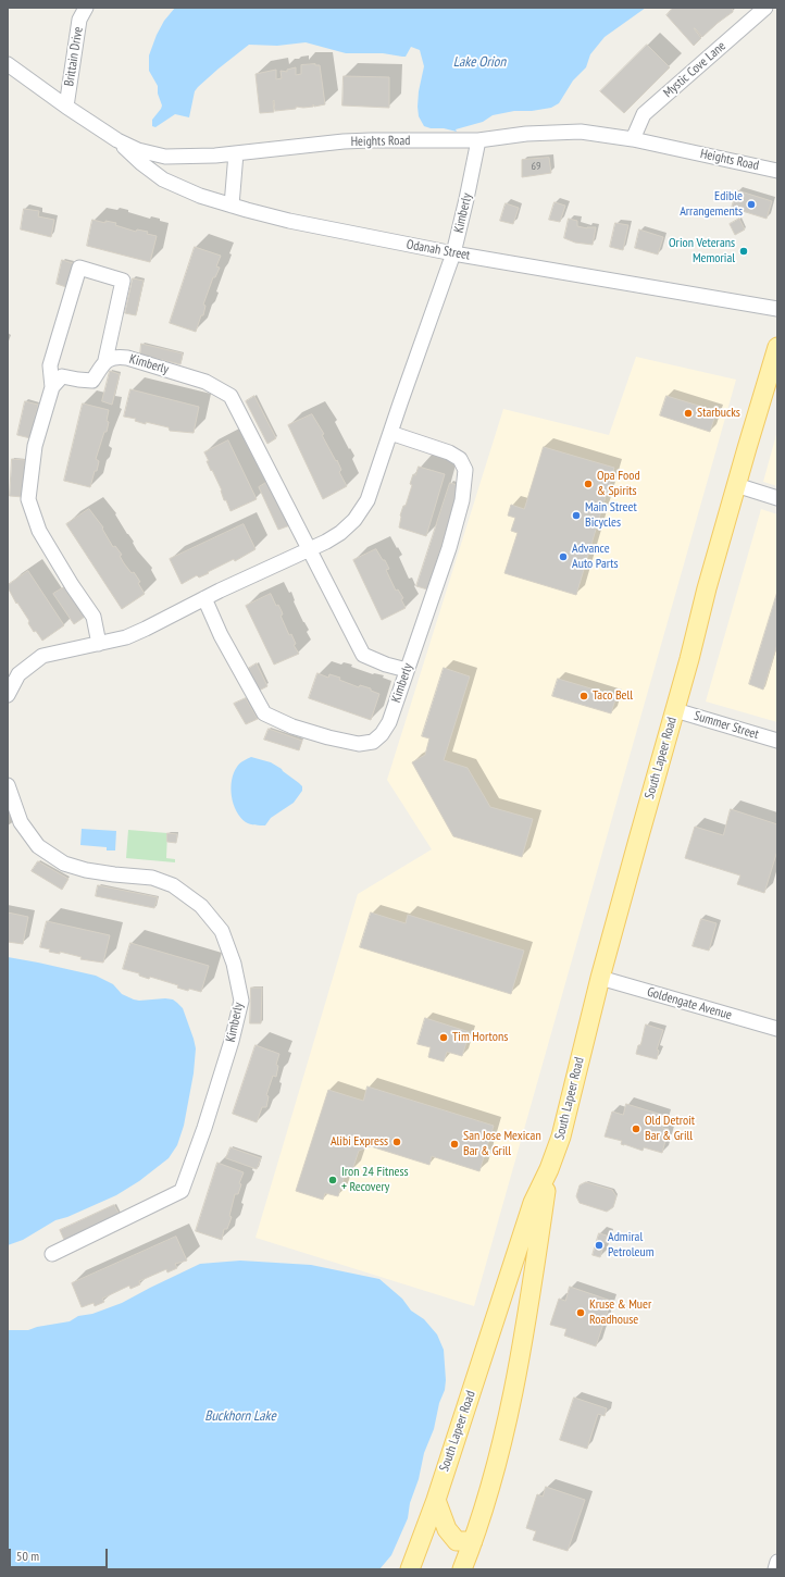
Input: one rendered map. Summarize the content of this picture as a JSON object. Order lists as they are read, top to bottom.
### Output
{
  "streets": {
    "main road": ["South Lapeer Road"],
    "street": [
      "Brittain Drive",
      "Mystic Cove Lane",
      "Heights Road",
      "Kimberly",
      "Odanah Street",
      "Summer Street",
      "Goldengate Avenue"
    ]
  },
  "crossings": [
    ["Brittain Drive", "Heights Road"],
    ["Mystic Cove Lane", "Heights Road"],
    ["Heights Road", "Kimberly"],
    ["Heights Road", "Odanah Street"],
    ["Kimberly", "Odanah Street"],
    ["Summer Street", "South Lapeer Road"],
    ["South Lapeer Road", "Goldengate Avenue"]
  ],
  "water": ["Lake Orion", "Buckhorn Lake"],
  "places": [
    "Edible Arrangements",
    "Orion Veterans Memorial",
    "Starbucks",
    "Opa Food & Spirits",
    "Main Street Bicycles",
    "Advance Auto Parts",
    "Taco Bell",
    "Tim Hortons",
    "Old Detroit Bar & Grill",
    "Alibi Express",
    "San Jose Mexican Bar & Grill",
    "Iron 24 Fitness + Recovery",
    "Admiral Petroleum",
    "Kruse & Muer Roadhouse"
  ],
  "house_numbers": ["69"],
  "scale_bar": "50 m"
}
